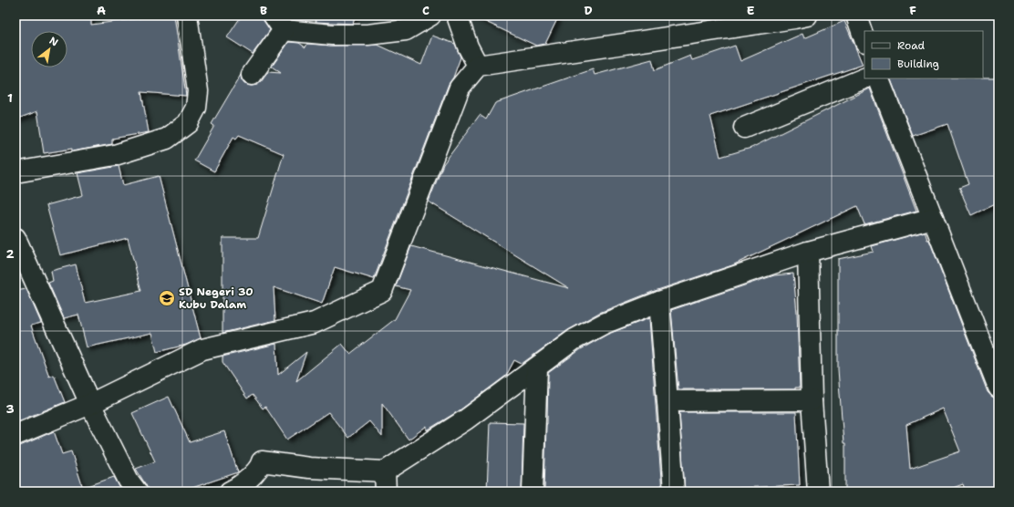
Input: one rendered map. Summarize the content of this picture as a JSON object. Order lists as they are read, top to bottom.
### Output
{
  "places": {
    "school or university": ["SD Negeri 30 Kubu Dalam"]
  },
  "legend": ["Road", "Building"],
  "north": "top right",
  "grid": {
    "columns": [
      "A",
      "B",
      "C",
      "D",
      "E",
      "F"
    ],
    "rows": ["1", "2", "3"]
  }
}
